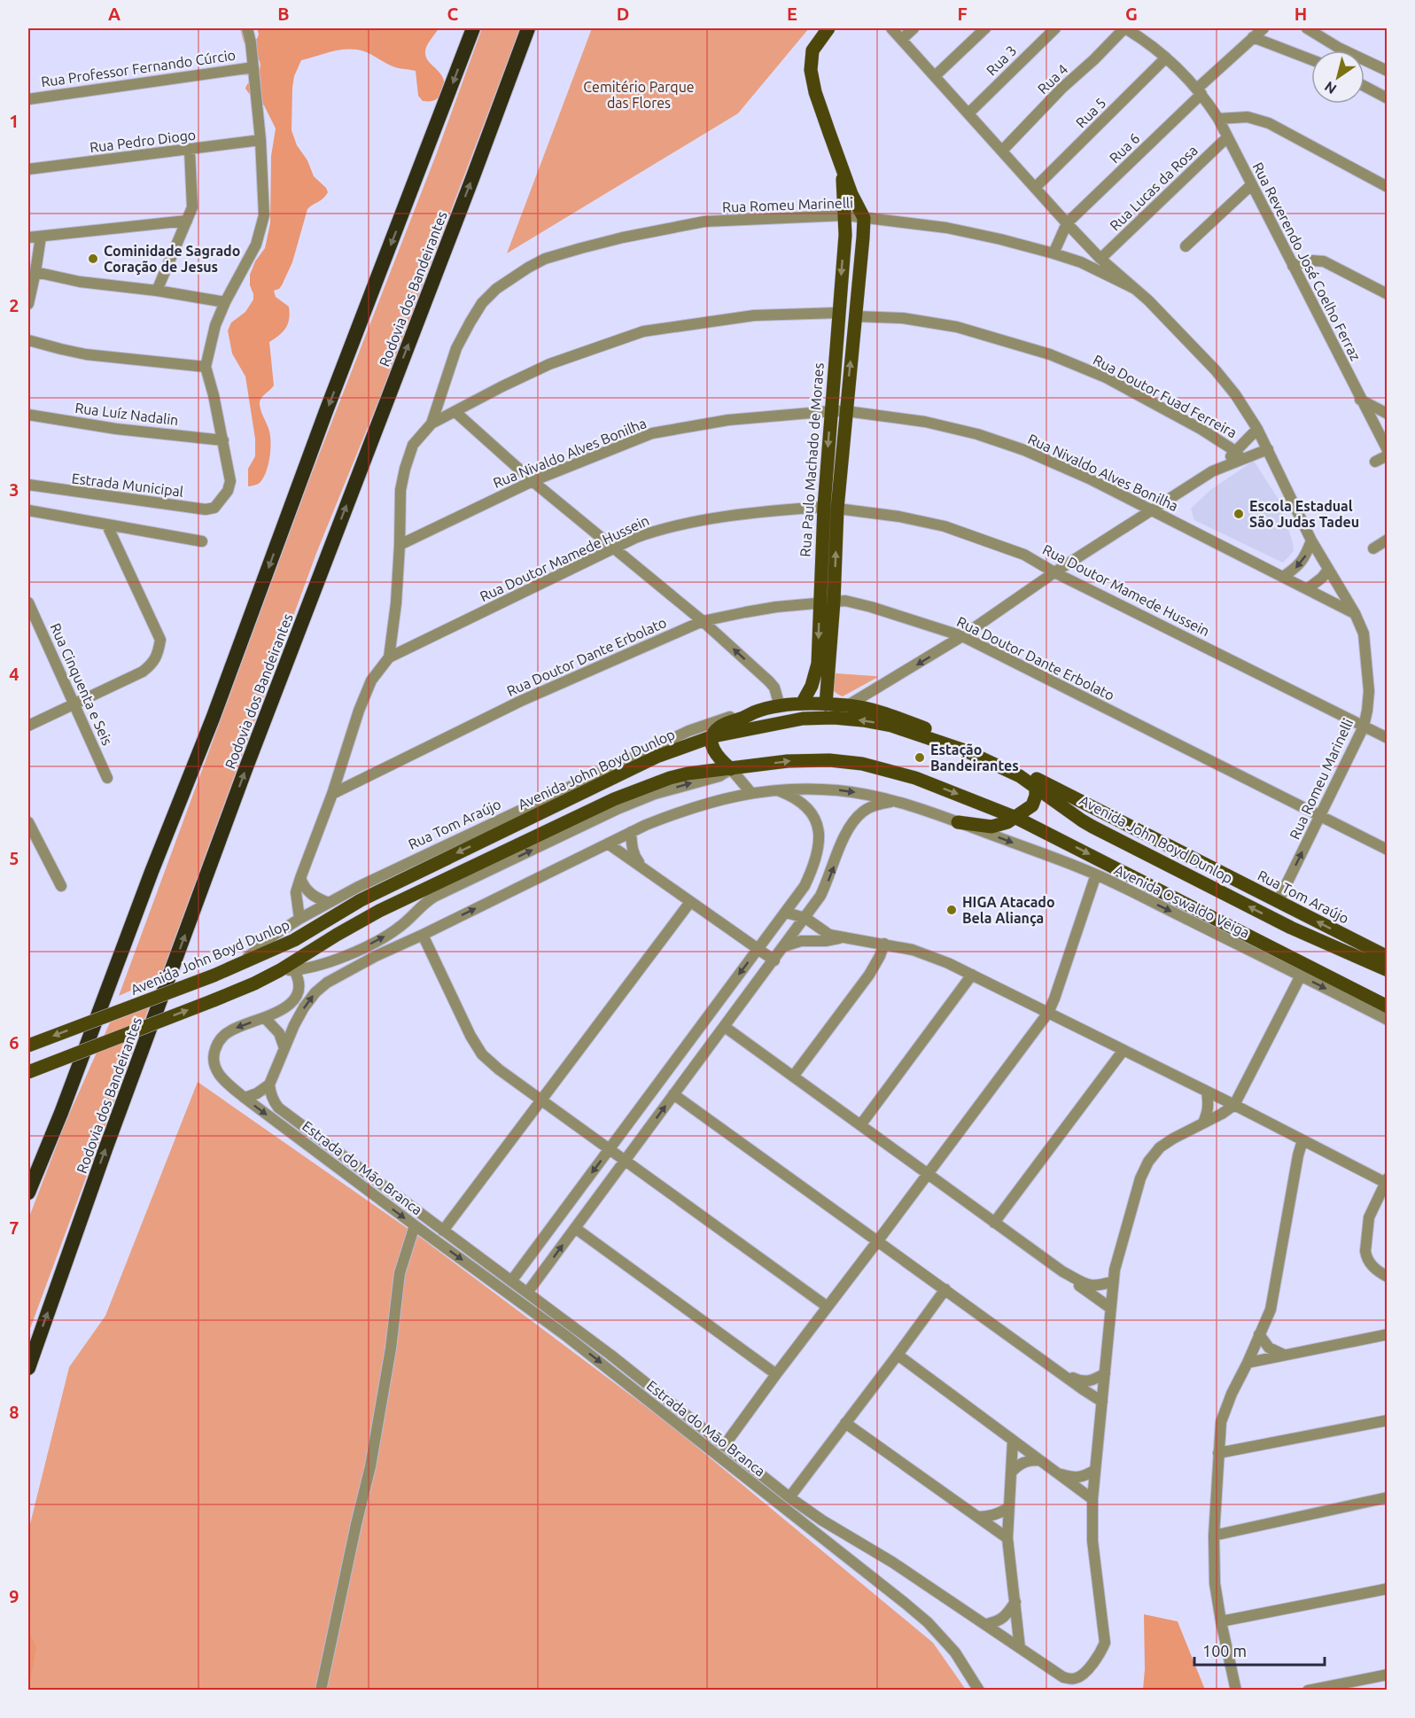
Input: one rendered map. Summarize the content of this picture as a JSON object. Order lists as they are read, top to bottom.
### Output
{
  "streets": {
    "highway": ["Rodovia dos Bandeirantes"],
    "main road": ["Rua Paulo Machado de Moraes", "Avenida John Boyd Dunlop", "Rua Tom Araújo"],
    "street": [
      "Rua 3",
      "Rua Professor Fernando Cúrcio",
      "Rua 4",
      "Rua 5",
      "Rua Pedro Diogo",
      "Rua 6",
      "Rua Lucas da Rosa",
      "Rua Romeu Marinelli",
      "Rua Reverendo José Coelho Ferraz",
      "Rua Doutor Fuad Ferreira",
      "Rua Luíz Nadalin",
      "Rua Nivaldo Alves Bonilha",
      "Estrada Municipal",
      "Rua Doutor Mamede Hussein",
      "Rua Doutor Dante Erbolato",
      "Rua Cinquenta e Seis",
      "Avenida Oswaldo Veiga",
      "Estrada do Mão Branca"
    ]
  },
  "crossings": [
    ["Rua 3", "Rua Romeu Marinelli"],
    ["Rua 4", "Rua Romeu Marinelli"],
    ["Rua 4", "Rua Reverendo José Coelho Ferraz"],
    ["Rua 5", "Rua Romeu Marinelli"],
    ["Rua 5", "Rua Reverendo José Coelho Ferraz"],
    ["Rua 6", "Rua Romeu Marinelli"],
    ["Rua 6", "Rua Reverendo José Coelho Ferraz"],
    ["Rua Lucas da Rosa", "Rua Romeu Marinelli"],
    ["Rua Lucas da Rosa", "Rua Reverendo José Coelho Ferraz"],
    ["Rua Romeu Marinelli", "Rua Nivaldo Alves Bonilha"],
    ["Rua Romeu Marinelli", "Rua Paulo Machado de Moraes"],
    ["Rua Romeu Marinelli", "Rua Doutor Mamede Hussein"],
    ["Rua Romeu Marinelli", "Rua Doutor Dante Erbolato"],
    ["Rua Romeu Marinelli", "Rua Tom Araújo"],
    ["Rua Doutor Fuad Ferreira", "Rua Paulo Machado de Moraes"],
    ["Rua Luíz Nadalin", "Estrada Municipal"],
    ["Rua Nivaldo Alves Bonilha", "Rua Paulo Machado de Moraes"],
    ["Rua Paulo Machado de Moraes", "Rua Doutor Mamede Hussein"],
    ["Rua Paulo Machado de Moraes", "Rua Doutor Dante Erbolato"],
    ["Rua Paulo Machado de Moraes", "Rua Tom Araújo"],
    ["Avenida John Boyd Dunlop", "Rua Tom Araújo"]
  ],
  "one_way": ["Avenida Oswaldo Veiga"],
  "parks": ["Cemitério Parque das Flores"],
  "places": [
    "Cominidade Sagrado Coração de Jesus",
    "Escola Estadual São Judas Tadeu",
    "Estação Bandeirantes",
    "HIGA Atacado Bela Aliança"
  ],
  "scale_bar": "100 m",
  "north": "bottom left",
  "grid": {
    "columns": [
      "A",
      "B",
      "C",
      "D",
      "E",
      "F",
      "G",
      "H"
    ],
    "rows": [
      "1",
      "2",
      "3",
      "4",
      "5",
      "6",
      "7",
      "8",
      "9"
    ]
  }
}
